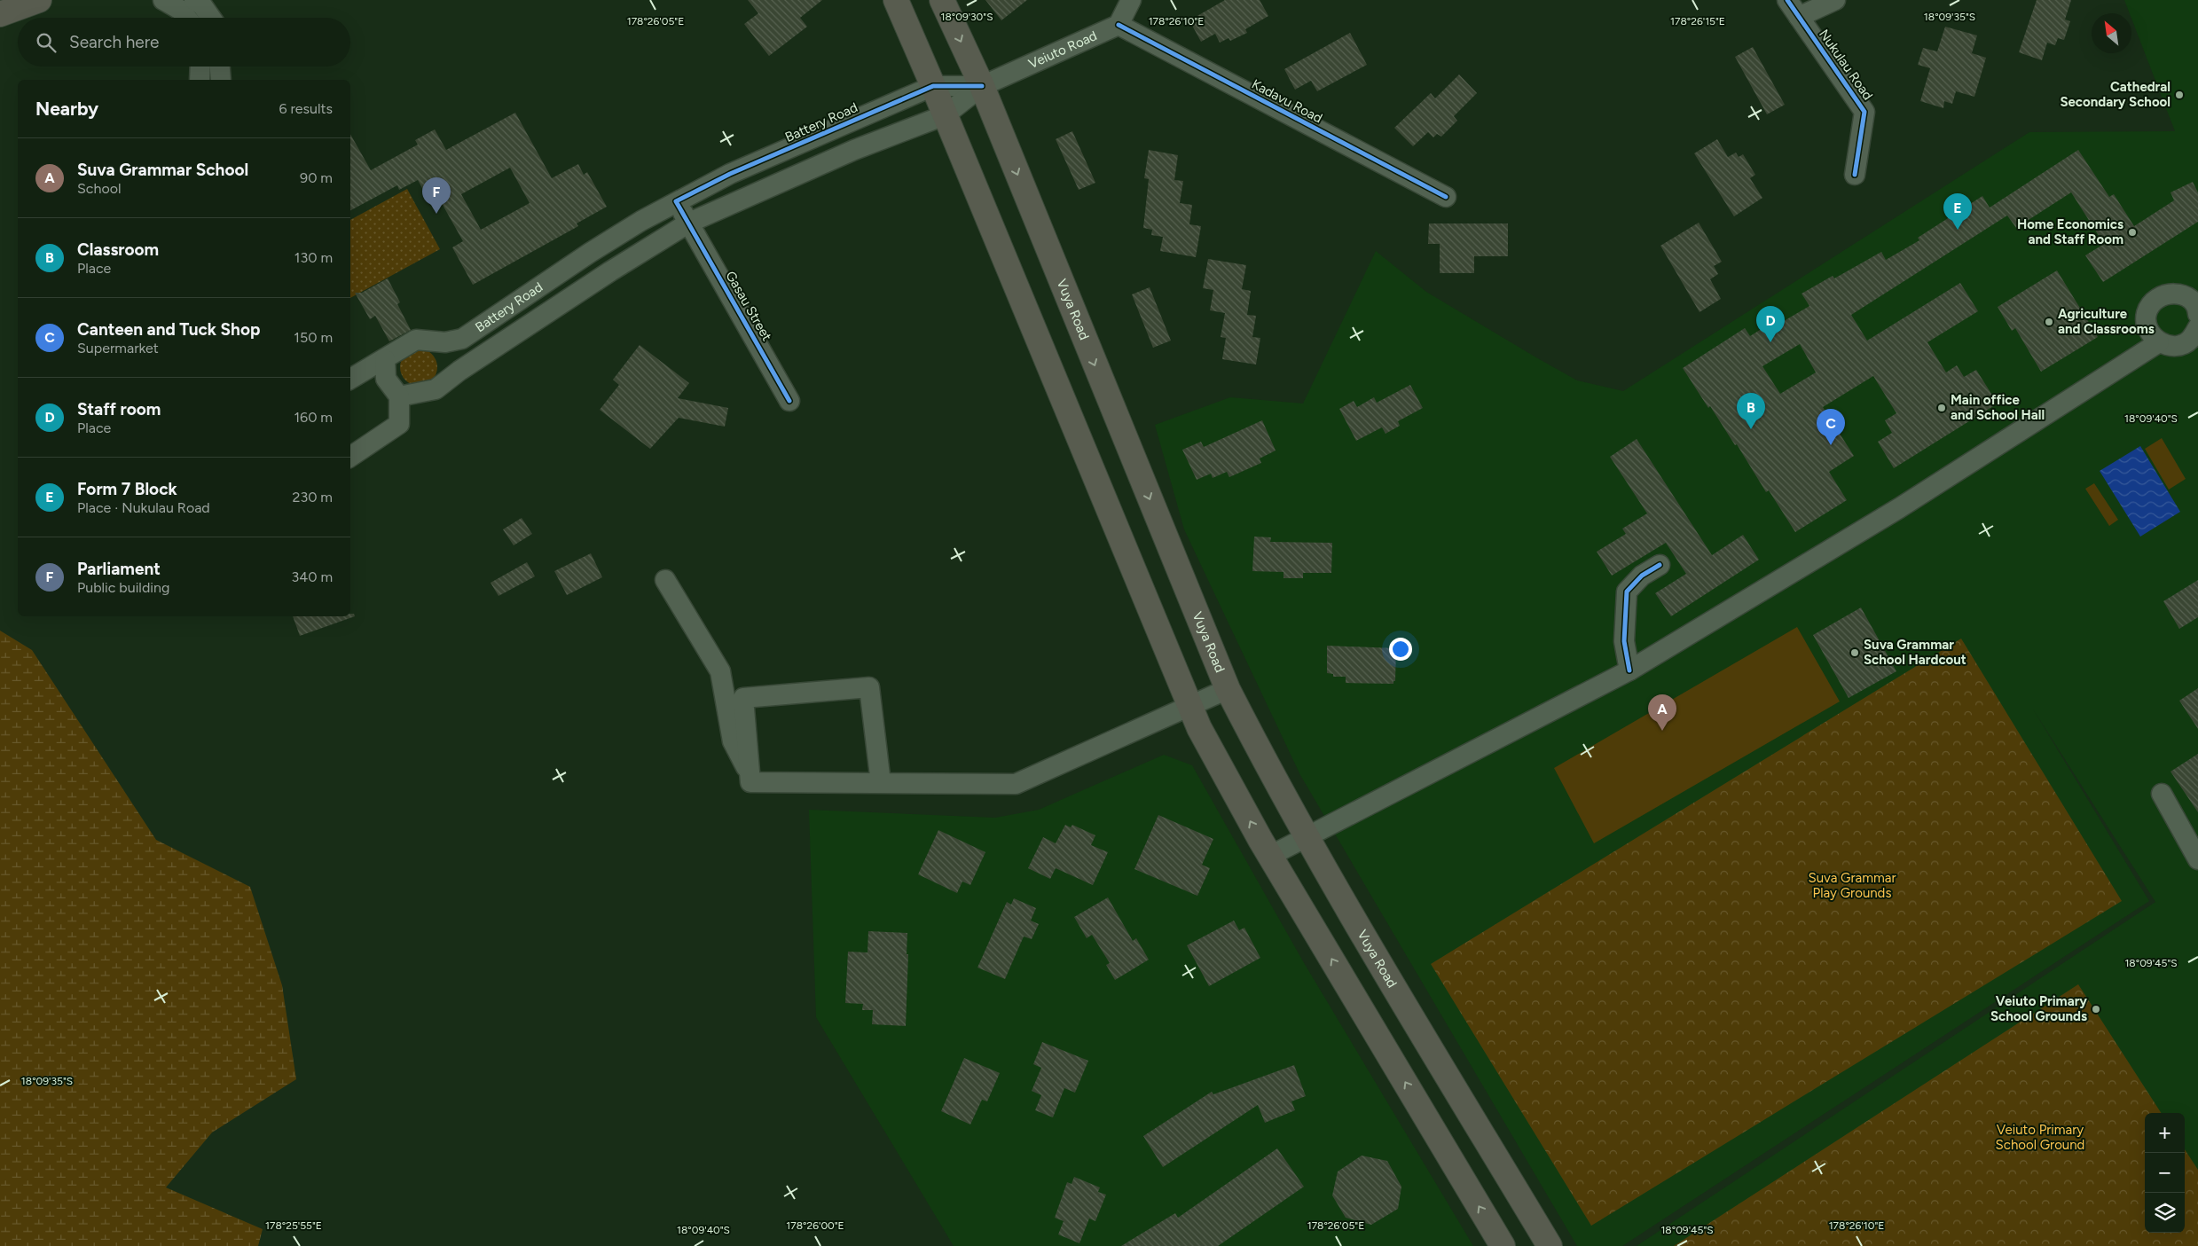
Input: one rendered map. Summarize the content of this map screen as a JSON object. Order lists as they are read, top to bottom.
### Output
{
  "streets": {
    "main road": ["Vuya Road"],
    "street": [
      "Veiuto Road",
      "Nukulau Road",
      "Kadavu Road",
      "Battery Road",
      "Gasau Street"
    ]
  },
  "crossings": [
    ["Veiuto Road", "Kadavu Road"],
    ["Veiuto Road", "Battery Road"],
    ["Veiuto Road", "Vuya Road"],
    ["Battery Road", "Gasau Street"],
    ["Battery Road", "Vuya Road"]
  ],
  "parks": ["Suva Grammar Play Grounds", "Veiuto Primary School Ground"],
  "places": [
    "Cathedral Secondary School",
    "Home Economics and Staff Room",
    "Agriculture and Classrooms",
    "Main office and School Hall",
    "Suva Grammar School Hardcout",
    "Veiuto Primary School Grounds"
  ],
  "north": "top left",
  "page": {
    "search": "Search here",
    "heading": ["Nearby", "6 results"],
    "list": [
      {
        "mark": "A",
        "name": "Suva Grammar School",
        "note": "School",
        "value": "90 m"
      },
      {
        "mark": "B",
        "name": "Classroom",
        "note": "Place",
        "value": "130 m"
      },
      {
        "mark": "C",
        "name": "Canteen and Tuck Shop",
        "note": "Supermarket",
        "value": "150 m"
      },
      {
        "mark": "D",
        "name": "Staff room",
        "note": "Place",
        "value": "160 m"
      },
      {
        "mark": "E",
        "name": "Form 7 Block",
        "note": "Place · Nukulau Road",
        "value": "230 m"
      },
      {
        "mark": "F",
        "name": "Parliament",
        "note": "Public building",
        "value": "340 m"
      }
    ],
    "pins": [
      "F",
      "E",
      "D",
      "B",
      "C",
      "A"
    ],
    "map_buttons": ["+", "−"]
  },
  "coordinates": [
    "18°09'30\"S",
    "18°09'35\"S",
    "178°26'05\"E",
    "178°26'10\"E",
    "178°26'15\"E",
    "18°09'40\"S",
    "18°09'45\"S",
    "178°25'55\"E",
    "178°26'00\"E"
  ]
}
